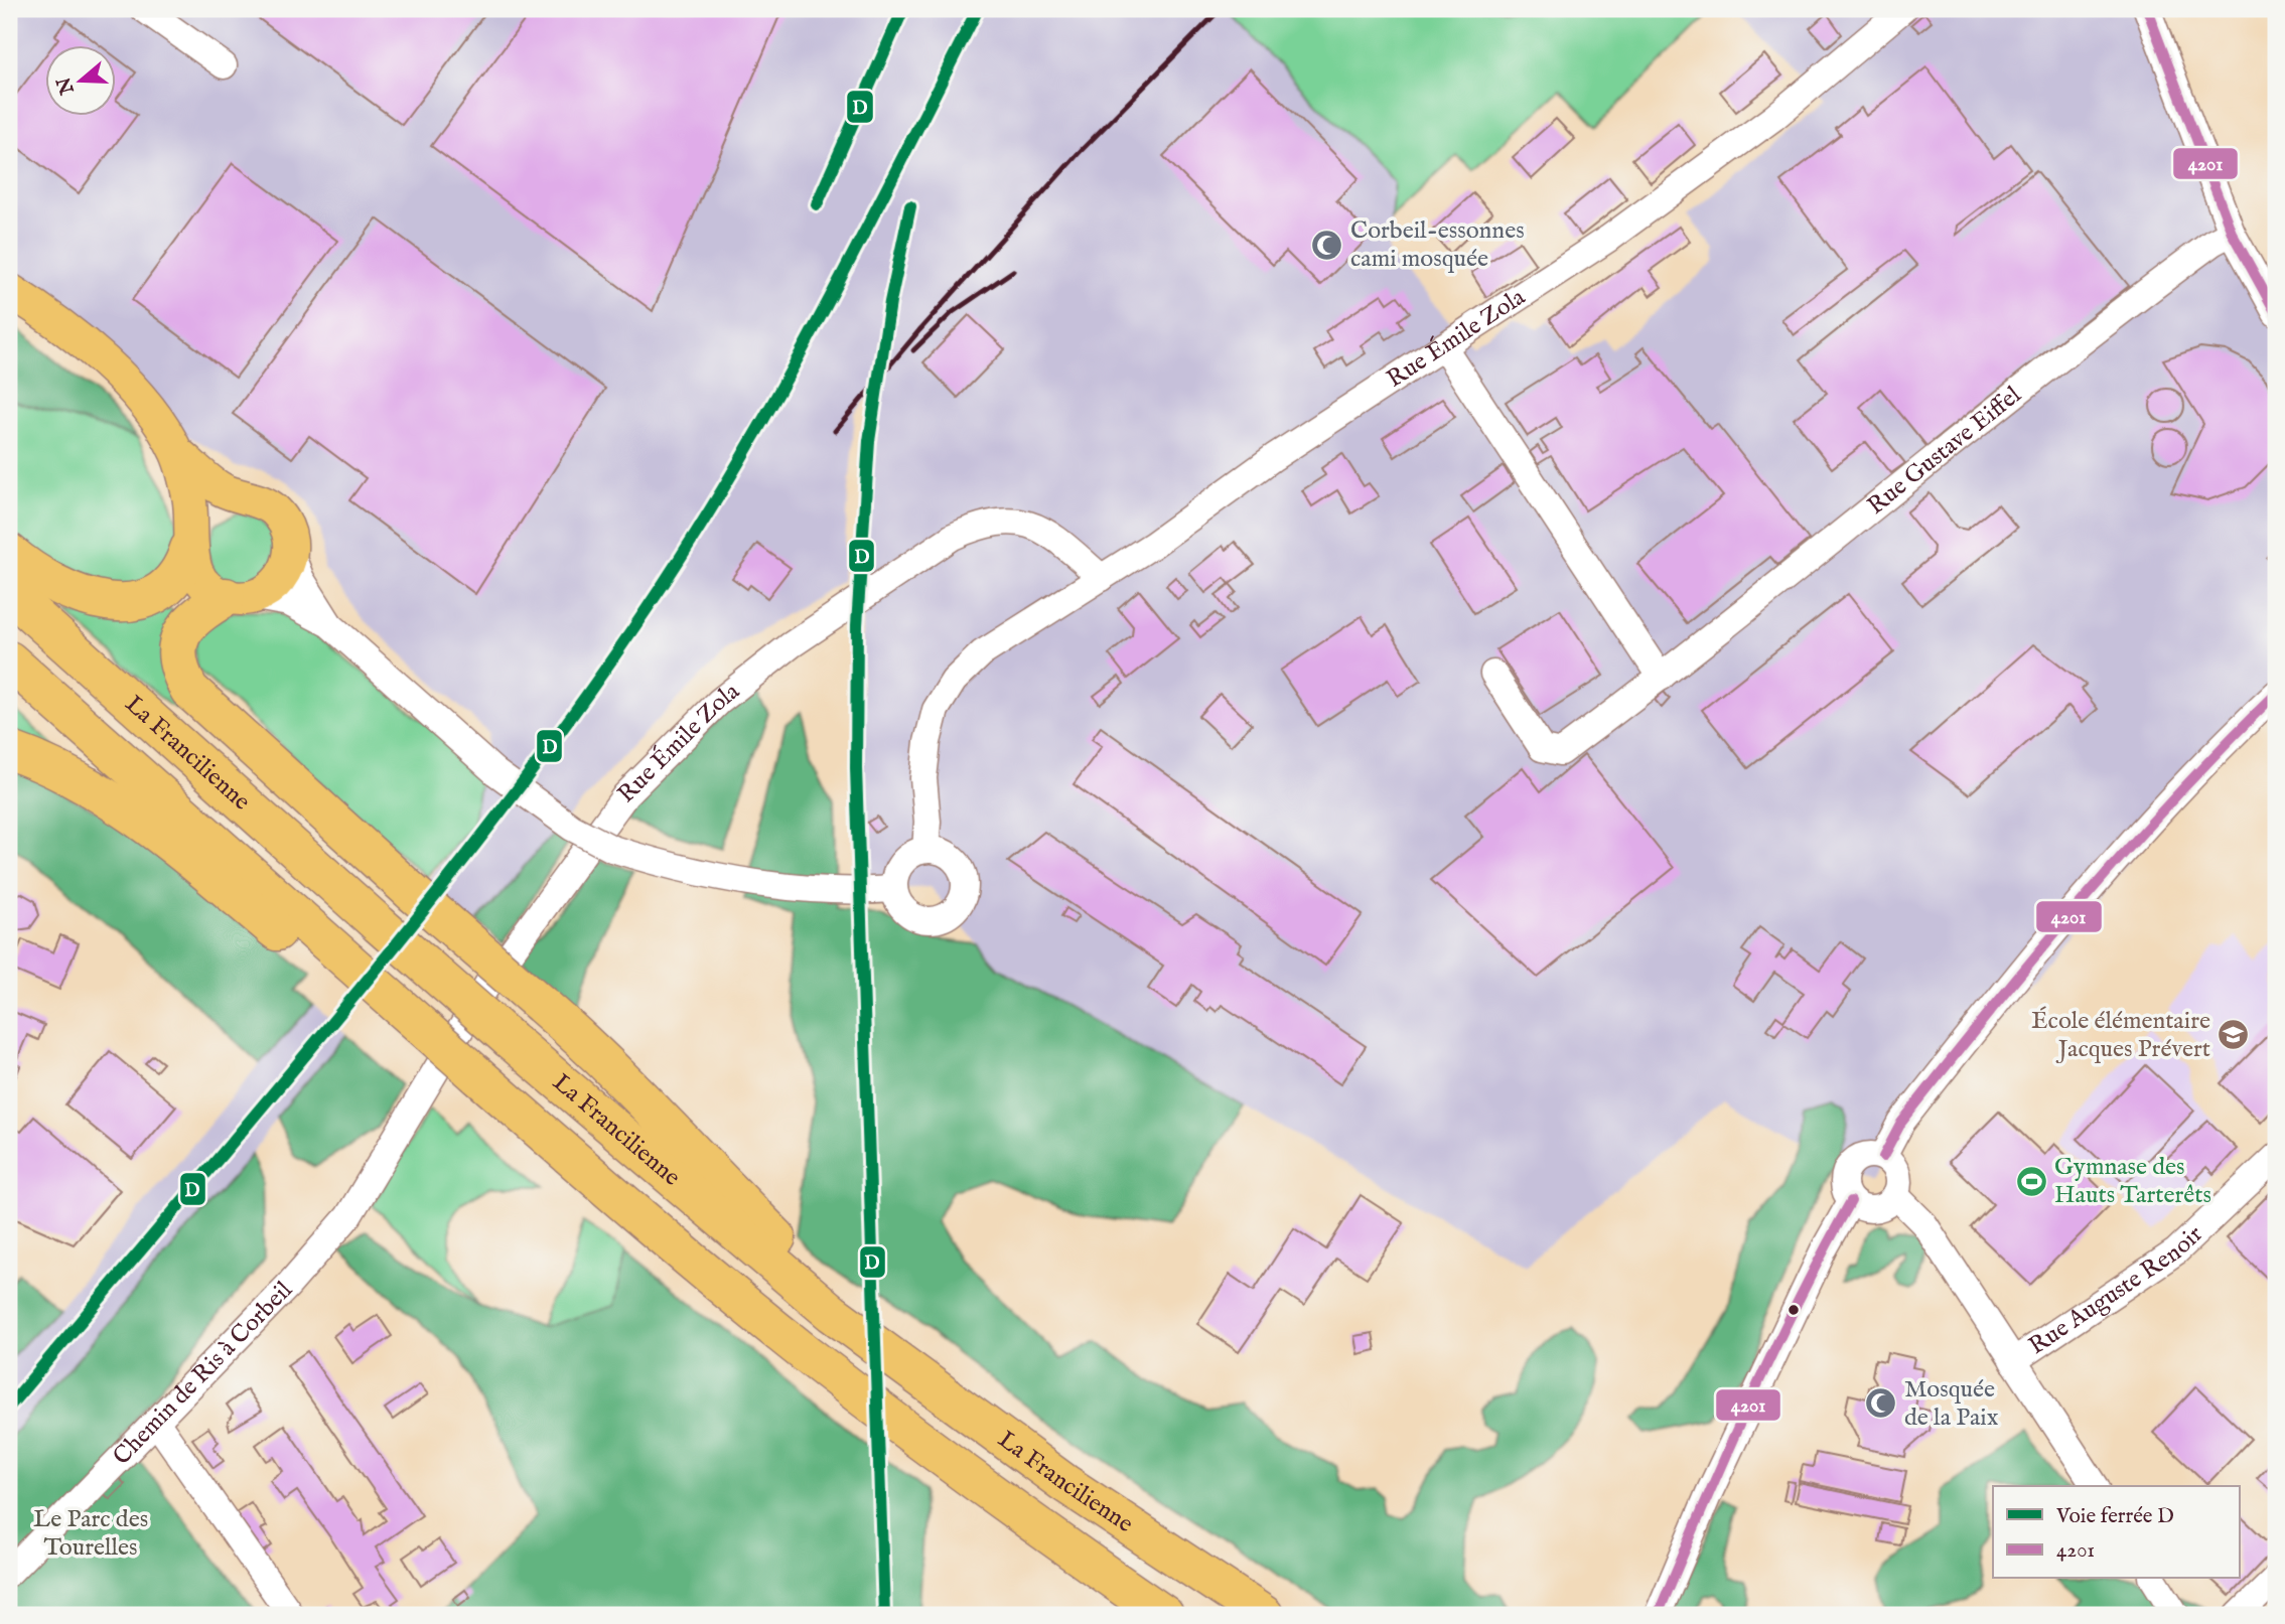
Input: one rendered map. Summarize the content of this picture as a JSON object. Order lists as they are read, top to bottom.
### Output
{
  "streets": {
    "highway": ["La Francilienne"],
    "street": [
      "Rue Émile Zola",
      "Rue Gustave Eiffel",
      "Rue Auguste Renoir",
      "Chemin de Ris à Corbeil"
    ]
  },
  "crossings": [
    ["Rue Émile Zola", "Chemin de Ris à Corbeil"]
  ],
  "parks": ["Le Parc des Tourelles"],
  "places": {
    "mosque": ["Corbeil-essonnes cami mosquée", "Mosquée de la Paix"],
    "school or university": ["École élémentaire Jacques Prévert"],
    "sports": ["Gymnase des Hauts Tarterêts"]
  },
  "lines": ["rail line D", "transit line 4201"],
  "legend": ["Voie ferrée D", "4201"],
  "north": "left"
}
